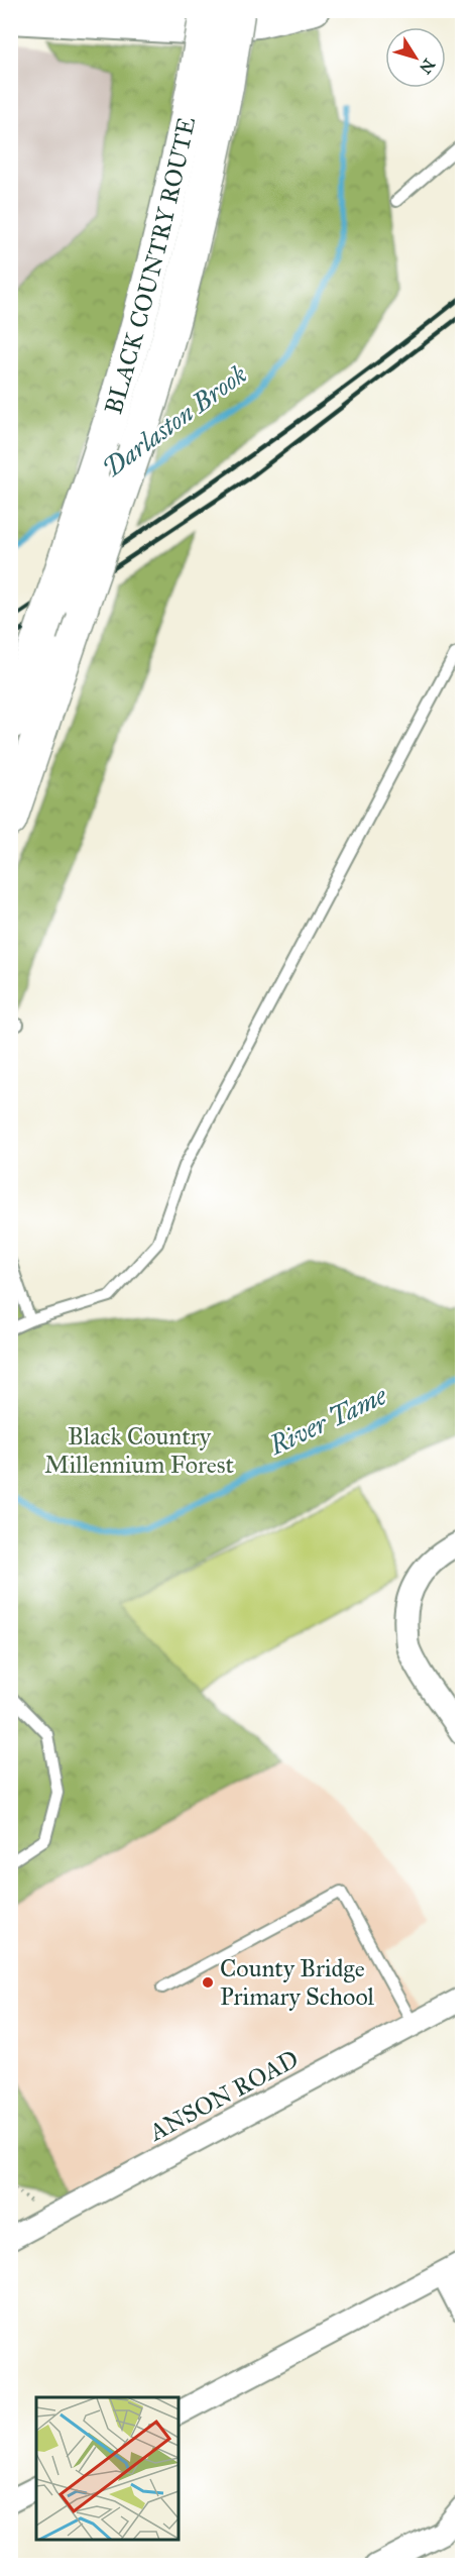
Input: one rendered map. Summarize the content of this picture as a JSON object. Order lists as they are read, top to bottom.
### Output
{
  "streets": {
    "highway": ["BLACK COUNTRY ROUTE"],
    "street": ["ANSON ROAD"]
  },
  "water": ["Darlaston Brook", "River Tame"],
  "parks": ["Black Country Millennium Forest"],
  "places": ["County Bridge Primary School"],
  "north": "bottom right"
}
